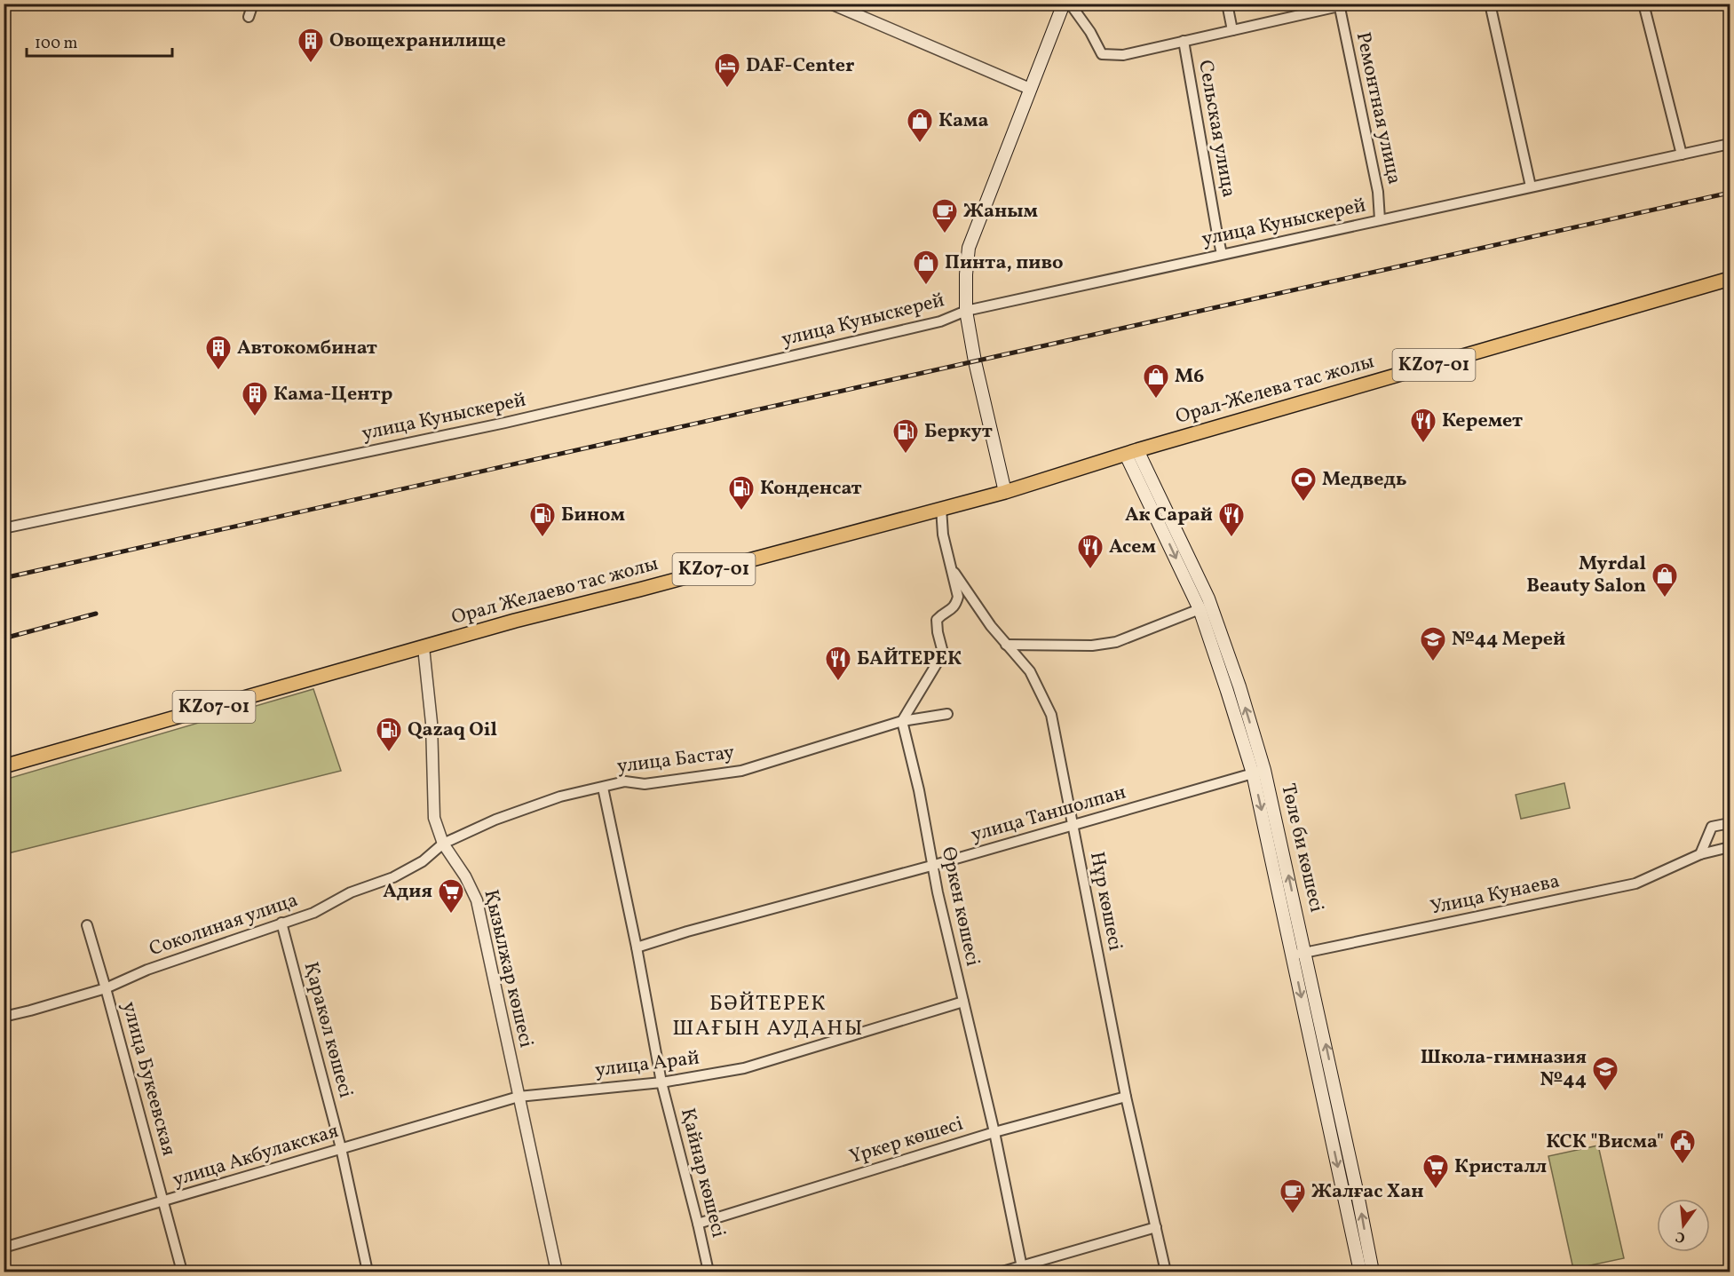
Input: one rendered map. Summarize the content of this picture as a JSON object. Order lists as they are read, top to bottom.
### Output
{
  "streets": {
    "main road": [
      "KZ07-01",
      "Орал-Желева тас жолы",
      "Орал Желаево тас жолы",
      "Төле би көшесі"
    ],
    "street": [
      "Ремонтная улица",
      "Сельская улица",
      "улица Куныскерей",
      "улица Бастау",
      "улица Таншолпан",
      "Улица Кунаева",
      "Нұр көшесі",
      "Өркен көшесі",
      "Соколиная улица",
      "Қызылжар көшесі",
      "Қаракөл көшесі",
      "улица Арай",
      "улица Букеевская",
      "Үркер көшесі",
      "улица Акбулакская",
      "Қайнар көшесі"
    ]
  },
  "crossings": [
    ["Ремонтная улица", "улица Куныскерей"],
    ["Сельская улица", "улица Куныскерей"],
    ["KZ07-01", "Орал-Желева тас жолы"],
    ["KZ07-01", "Орал Желаево тас жолы"],
    ["KZ07-01", "Төле би көшесі"],
    ["KZ07-01", "Қызылжар көшесі"],
    ["Орал-Желева тас жолы", "Төле би көшесі"],
    ["Орал Желаево тас жолы", "Қызылжар көшесі"],
    ["улица Бастау", "Өркен көшесі"],
    ["улица Бастау", "Соколиная улица"],
    ["улица Бастау", "Қызылжар көшесі"],
    ["улица Бастау", "Қайнар көшесі"],
    ["улица Таншолпан", "Төле би көшесі"],
    ["улица Таншолпан", "Нұр көшесі"],
    ["улица Таншолпан", "Өркен көшесі"],
    ["улица Таншолпан", "Қайнар көшесі"],
    ["Төле би көшесі", "Улица Кунаева"],
    ["Нұр көшесі", "Үркер көшесі"],
    ["Өркен көшесі", "улица Арай"],
    ["Өркен көшесі", "Үркер көшесі"],
    ["Соколиная улица", "Қызылжар көшесі"],
    ["Соколиная улица", "Қаракөл көшесі"],
    ["Соколиная улица", "улица Букеевская"],
    ["Қызылжар көшесі", "улица Арай"],
    ["Қызылжар көшесі", "улица Акбулакская"],
    ["Қаракөл көшесі", "улица Акбулакская"],
    ["улица Арай", "улица Акбулакская"],
    ["улица Арай", "Қайнар көшесі"],
    ["улица Букеевская", "улица Акбулакская"],
    ["Үркер көшесі", "Қайнар көшесі"]
  ],
  "districts": ["БӘЙТЕРЕК ШАҒЫН АУДАНЫ"],
  "places": {
    "building": ["Овощехранилище", "Автокомбинат", "Кама-Центр"],
    "hotel": ["DAF-Center"],
    "shop": [
      "Кама",
      "Пинта, пиво",
      "М6",
      "Myrdal Beauty Salon"
    ],
    "cafe": ["Жаным", "Жалғас Хан"],
    "restaurant": [
      "Керемет",
      "Ак Сарай",
      "Асем",
      "БАЙТЕРЕК"
    ],
    "fuel station": [
      "Беркут",
      "Конденсат",
      "Бином",
      "Qazaq Oil"
    ],
    "sports": ["Медведь"],
    "school or university": ["№44 Мерей", "Школа-гимназия №44"],
    "supermarket": ["Адия", "Кристалл"],
    "public building": ["КСК \"Висма\""]
  },
  "scale_bar": "100 m",
  "north": "bottom"
}
